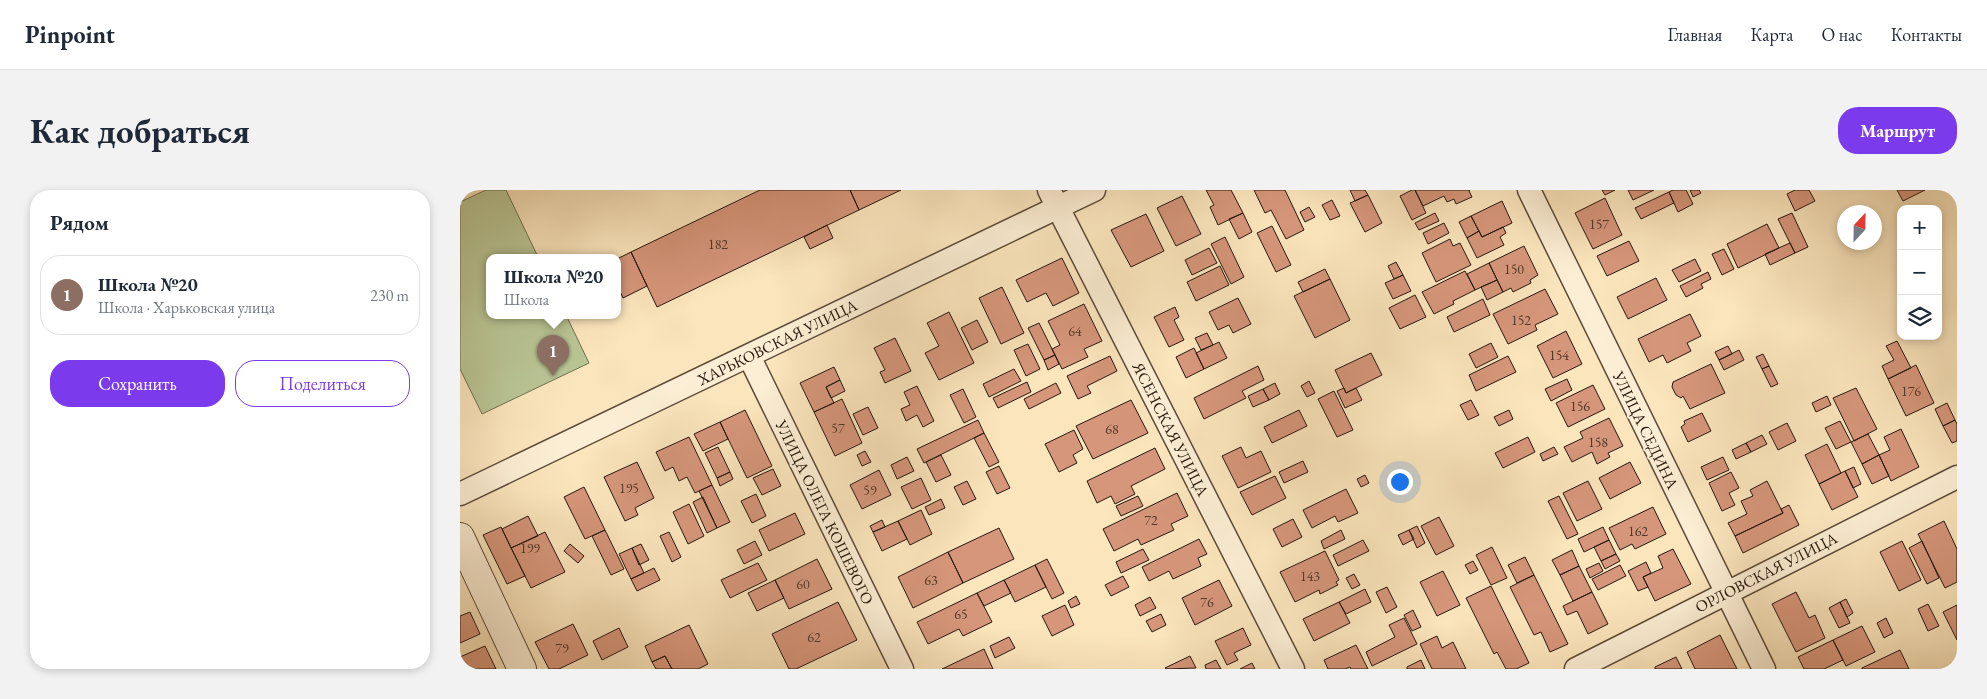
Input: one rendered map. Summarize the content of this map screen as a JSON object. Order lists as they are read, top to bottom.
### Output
{
  "streets": {
    "street": [
      "ХАРЬКОВСКАЯ УЛИЦА",
      "ЯСЕНСКАЯ УЛИЦА",
      "УЛИЦА СЕДИНА",
      "УЛИЦА ОЛЕГА КОШЕВОГО",
      "ОРЛОВСКАЯ УЛИЦА"
    ]
  },
  "crossings": [
    ["ХАРЬКОВСКАЯ УЛИЦА", "ЯСЕНСКАЯ УЛИЦА"],
    ["ХАРЬКОВСКАЯ УЛИЦА", "УЛИЦА ОЛЕГА КОШЕВОГО"],
    ["УЛИЦА СЕДИНА", "ОРЛОВСКАЯ УЛИЦА"]
  ],
  "house_numbers": [
    "157",
    "182",
    "150",
    "152",
    "64",
    "154",
    "176",
    "156",
    "57",
    "68",
    "158",
    "195",
    "59",
    "72",
    "162",
    "199",
    "143",
    "63",
    "60",
    "76",
    "65",
    "62",
    "79"
  ],
  "north": "top",
  "page": {
    "header": "Pinpoint",
    "nav": [
      "Главная",
      "Карта",
      "О нас",
      "Контакты"
    ],
    "buttons": [
      "Маршрут",
      ["Сохранить", "Поделиться"]
    ],
    "title": "Как добраться",
    "heading": "Рядом",
    "map_buttons": ["+", "−"],
    "popup": ["Школа №20", "Школа"],
    "list": [
      {
        "mark": "1",
        "name": "Школа №20",
        "note": "Школа · Харьковская улица",
        "value": "230 m"
      }
    ],
    "pins": "1"
  }
}
